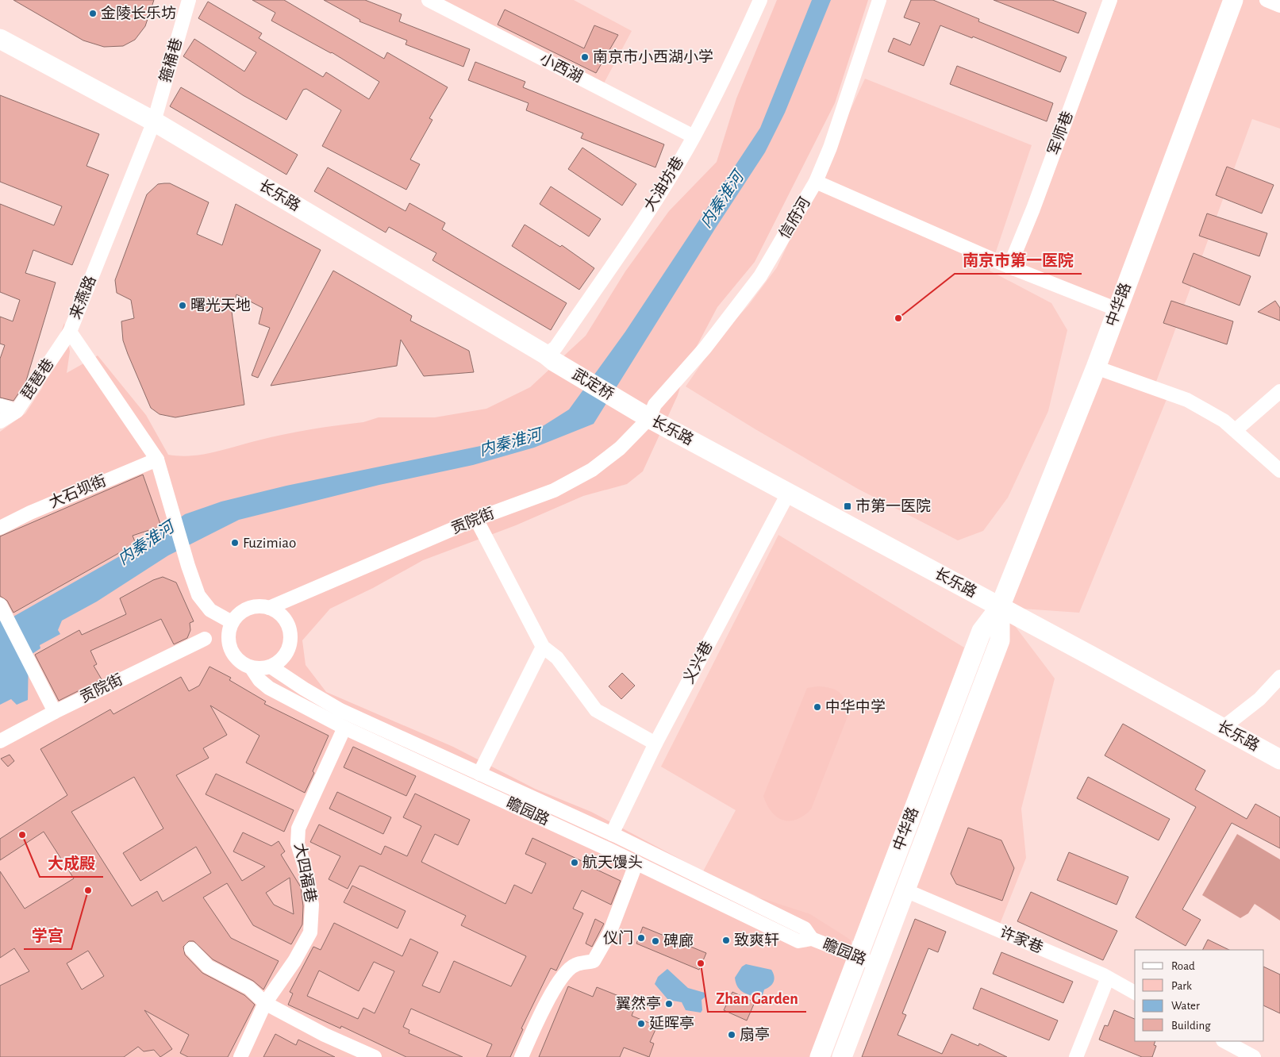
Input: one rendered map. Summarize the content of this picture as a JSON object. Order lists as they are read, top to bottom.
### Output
{
  "streets": {
    "main road": ["长乐路", "中华路", "武定桥"],
    "street": [
      "箍桶巷",
      "小西湖",
      "军师巷",
      "大油坊巷",
      "信府河",
      "来燕路",
      "琵琶巷",
      "大石坝街",
      "贡院街",
      "义兴巷",
      "瞻园路",
      "大四福巷",
      "许家巷"
    ]
  },
  "crossings": [
    ["箍桶巷", "长乐路"],
    ["箍桶巷", "来燕路"],
    ["小西湖", "大油坊巷"],
    ["大油坊巷", "长乐路"],
    ["大油坊巷", "武定桥"],
    ["长乐路", "信府河"],
    ["长乐路", "来燕路"],
    ["长乐路", "中华路"],
    ["长乐路", "武定桥"],
    ["长乐路", "贡院街"],
    ["长乐路", "义兴巷"],
    ["信府河", "贡院街"],
    ["来燕路", "琵琶巷"],
    ["来燕路", "大石坝街"],
    ["来燕路", "贡院街"],
    ["来燕路", "瞻园路"],
    ["中华路", "瞻园路"],
    ["中华路", "许家巷"],
    ["贡院街", "瞻园路"],
    ["义兴巷", "瞻园路"],
    ["瞻园路", "大四福巷"]
  ],
  "water": ["内秦淮河"],
  "places": {
    "other": [
      "金陵长乐坊",
      "南京市小西湖小学",
      "曙光天地",
      "南京市第一医院",
      "Fuzimiao",
      "中华中学",
      "大成殿",
      "航天馒头",
      "学宫",
      "仪门",
      "致爽轩",
      "碑廊",
      "Zhan Garden",
      "翼然亭",
      "延晖亭",
      "扇亭"
    ],
    "transit": ["市第一医院"]
  },
  "legend": [
    "Road",
    "Park",
    "Water",
    "Building"
  ]
}
